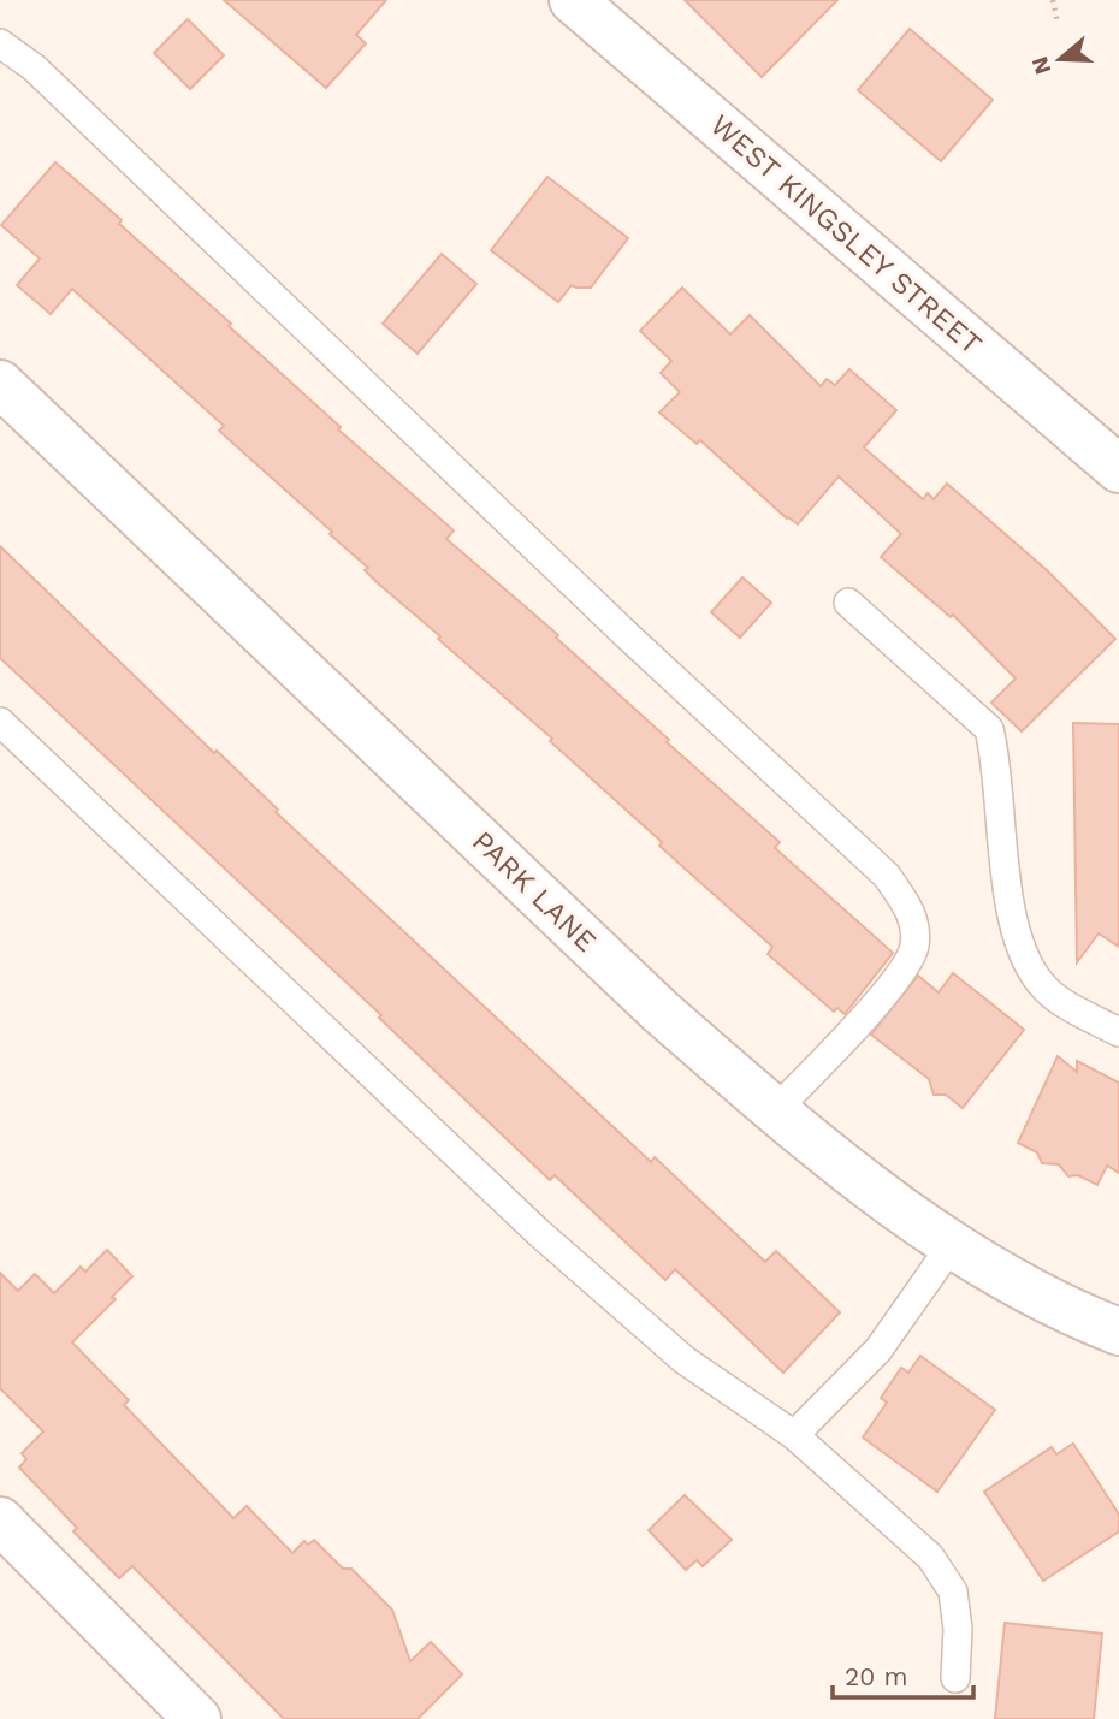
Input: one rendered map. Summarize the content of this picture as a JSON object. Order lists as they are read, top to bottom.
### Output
{
  "streets": {
    "street": ["WEST KINGSLEY STREET", "PARK LANE"]
  },
  "scale_bar": "20 m",
  "north": "left"
}
